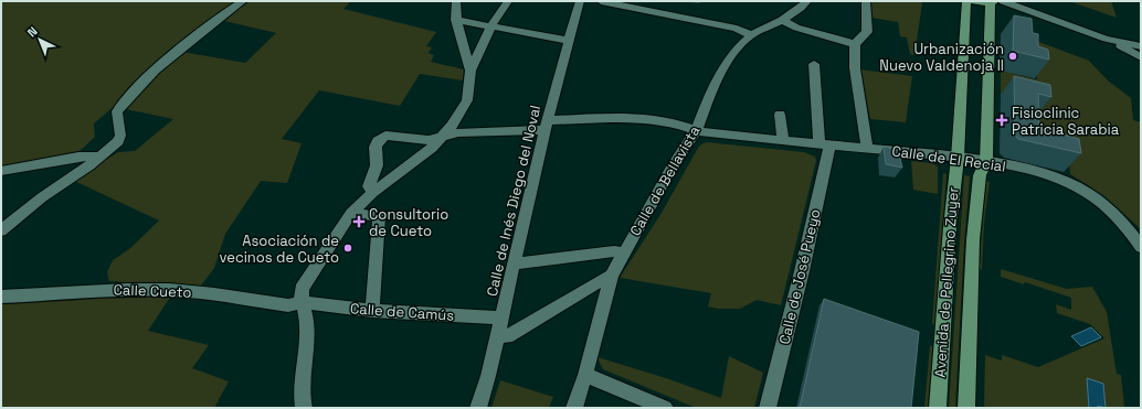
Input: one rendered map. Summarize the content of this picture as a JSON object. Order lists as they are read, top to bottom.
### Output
{
  "streets": {
    "main road": ["Avenida de Pellegrino Zuyer"],
    "street": [
      "Calle de El Recial",
      "Calle de Bellavista",
      "Calle de Inés Diego del Noval",
      "Calle de José Pueyo",
      "Calle Cueto",
      "Calle de Camús"
    ]
  },
  "crossings": [
    ["Calle de El Recial", "Calle de Bellavista"],
    ["Calle de El Recial", "Calle de Inés Diego del Noval"],
    ["Calle de El Recial", "Calle de José Pueyo"],
    ["Calle de El Recial", "Avenida de Pellegrino Zuyer"],
    ["Calle de Inés Diego del Noval", "Calle de Camús"],
    ["Calle Cueto", "Calle de Camús"]
  ],
  "places": {
    "other": ["Urbanización Nuevo Valdenoja II", "Asociación de vecinos de Cueto"],
    "health": ["Fisioclinic Patricia Sarabia", "Consultorio de Cueto"]
  },
  "north": "top left"
}
